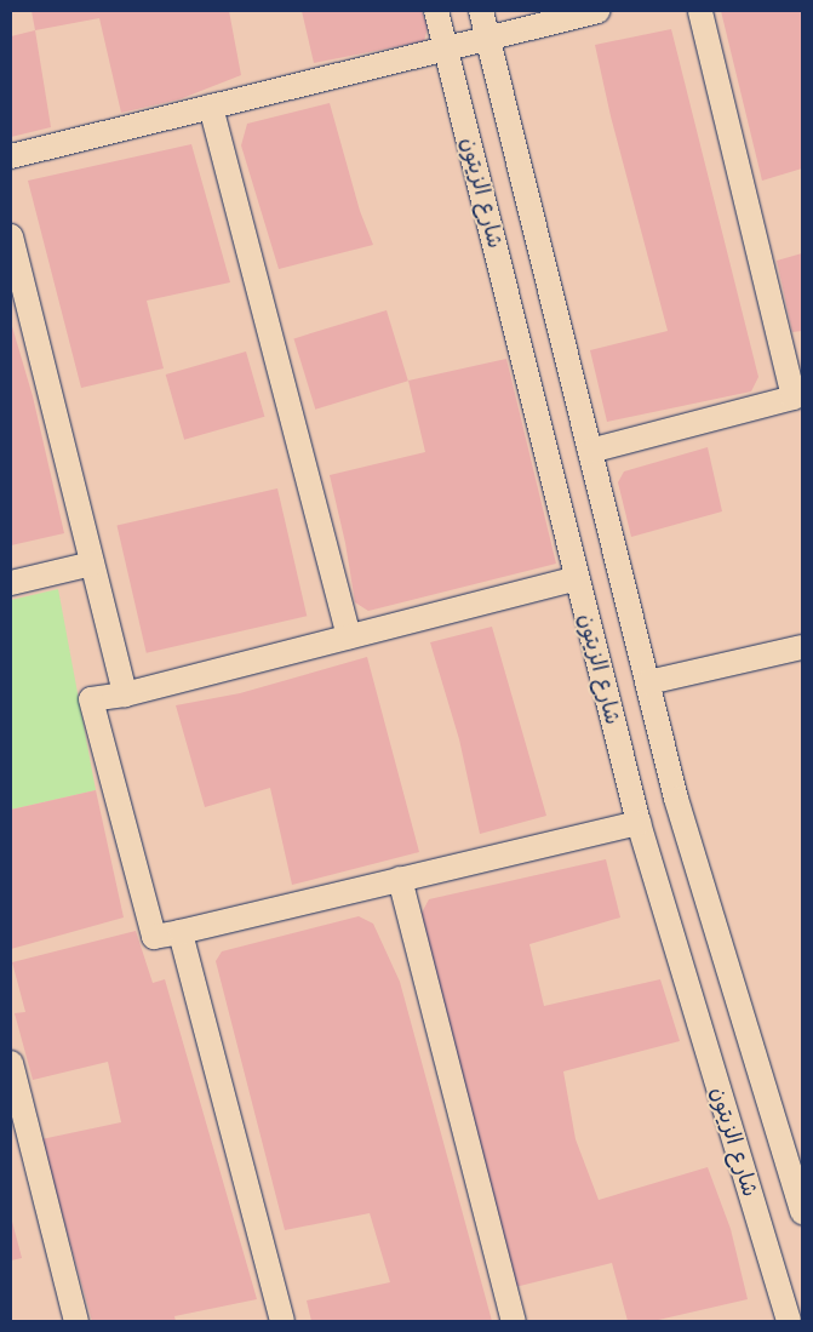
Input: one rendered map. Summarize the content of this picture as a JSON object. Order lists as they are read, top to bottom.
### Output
{
  "streets": {
    "street": ["شارع الزيتون"]
  }
}
